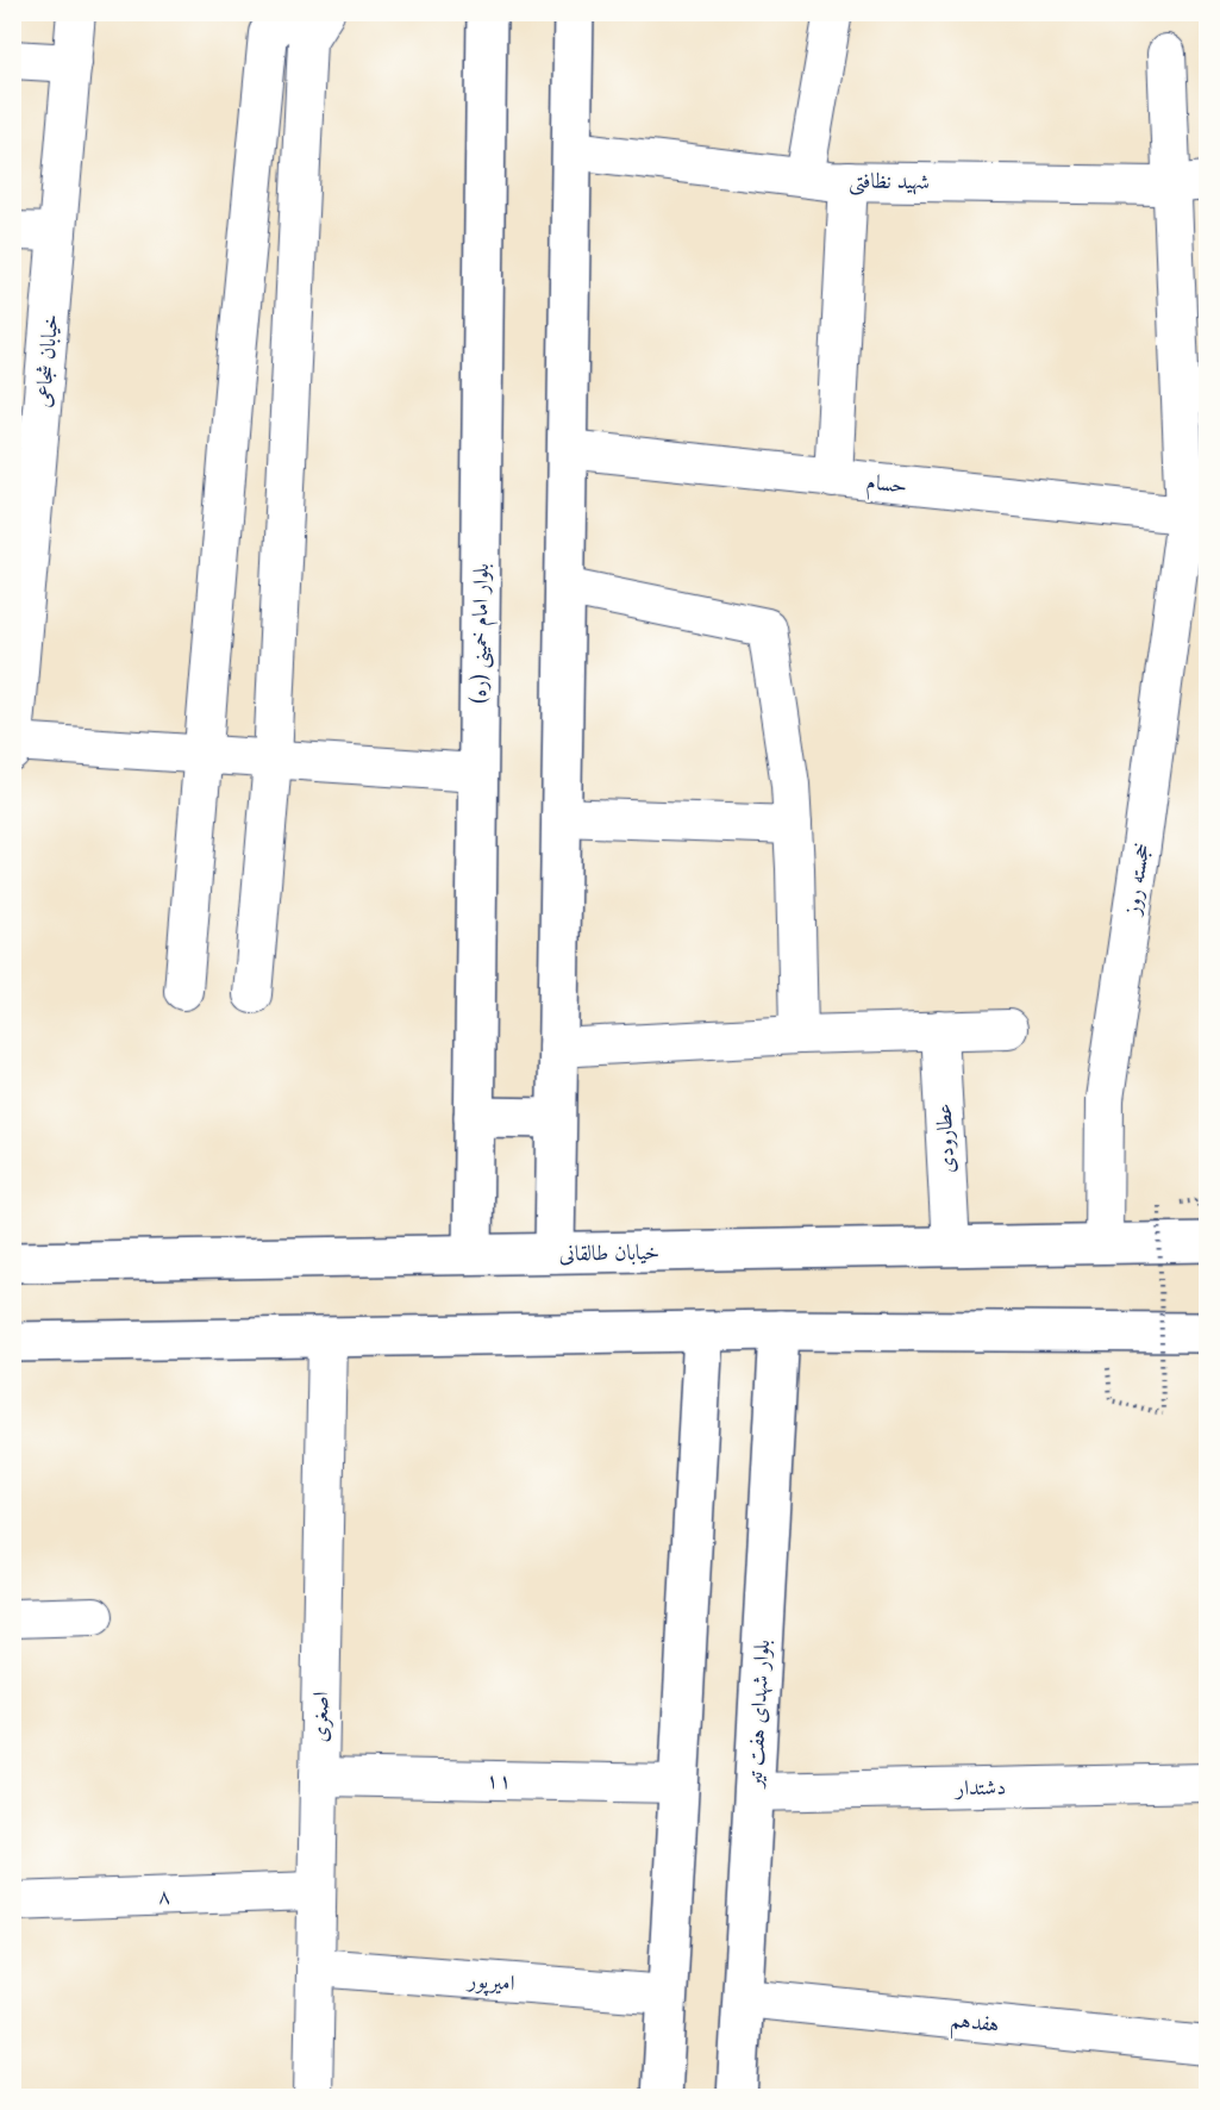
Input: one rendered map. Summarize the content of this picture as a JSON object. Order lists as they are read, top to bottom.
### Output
{
  "streets": {
    "main road": ["بلوار امام خمینی (ره)", "خیابان طالقانی", "بلوار شهدای هفت تیر"],
    "street": [
      "شهید نظافتی",
      "خیابان شجاعی",
      "حسام",
      "خجسته روز",
      "عطارودی",
      "اصغری",
      "۱۱",
      "دشتدار",
      "۸",
      "امیرپور",
      "هفدهم"
    ]
  },
  "crossings": [
    ["شهید نظافتی", "خجسته روز"],
    ["حسام", "خجسته روز"],
    ["بلوار امام خمینی (ره)", "خیابان طالقانی"],
    ["خجسته روز", "خیابان طالقانی"],
    ["عطارودی", "خیابان طالقانی"],
    ["بلوار شهدای هفت تیر", "دشتدار"],
    ["بلوار شهدای هفت تیر", "هفدهم"],
    ["اصغری", "۱۱"],
    ["اصغری", "۸"],
    ["اصغری", "امیرپور"]
  ]
}
